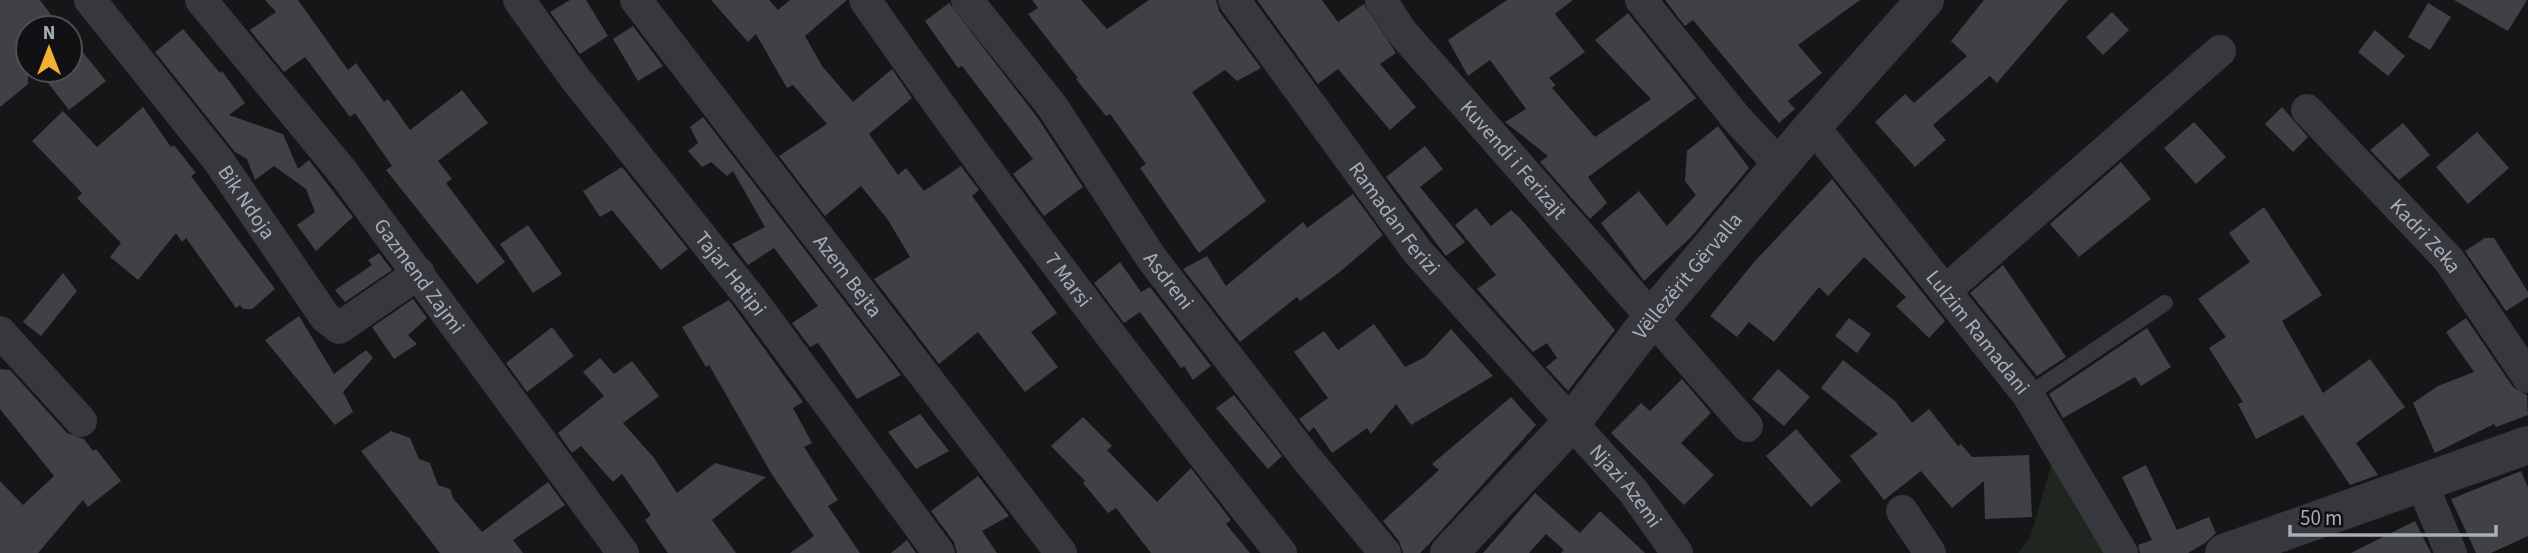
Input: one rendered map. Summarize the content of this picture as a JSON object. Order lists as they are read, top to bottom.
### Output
{
  "streets": {
    "street": [
      "Kuvendi i Ferizajt",
      "Bik Ndoja",
      "Ramadan Ferizi",
      "Kadri Zeka",
      "Gazmend Zajmi",
      "Tajar Hatipi",
      "Azem Bejta",
      "Vëllezërit Gërvalla",
      "7 Marsi",
      "Asdreni",
      "Lulzim Ramadani",
      "Njazi Azemi"
    ]
  },
  "crossings": [
    ["Kuvendi i Ferizajt", "Vëllezërit Gërvalla"],
    ["Bik Ndoja", "Gazmend Zajmi"],
    ["Ramadan Ferizi", "Vëllezërit Gërvalla"],
    ["Ramadan Ferizi", "Njazi Azemi"],
    ["Vëllezërit Gërvalla", "Lulzim Ramadani"],
    ["Vëllezërit Gërvalla", "Njazi Azemi"]
  ],
  "scale_bar": "50 m",
  "north": "top"
}
